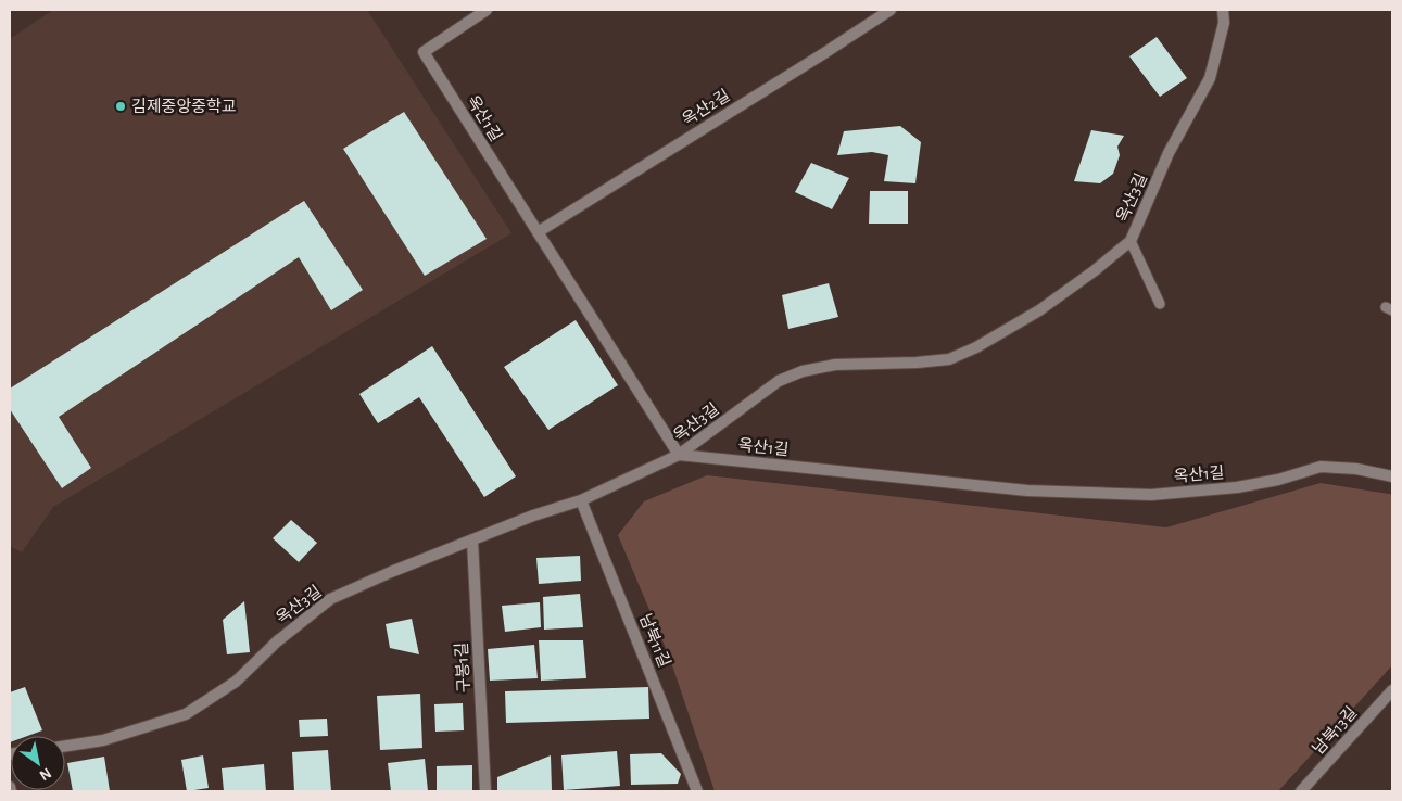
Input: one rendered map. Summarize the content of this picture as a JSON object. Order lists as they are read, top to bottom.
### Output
{
  "streets": {
    "street": [
      "옥산2길",
      "옥산1길",
      "옥산3길",
      "남북11길",
      "구봉1길",
      "남북13길"
    ]
  },
  "crossings": [
    ["옥산2길", "옥산1길"],
    ["옥산1길", "옥산3길"],
    ["옥산3길", "남북11길"],
    ["옥산3길", "구봉1길"]
  ],
  "places": ["김제중앙중학교"],
  "north": "bottom right"
}
